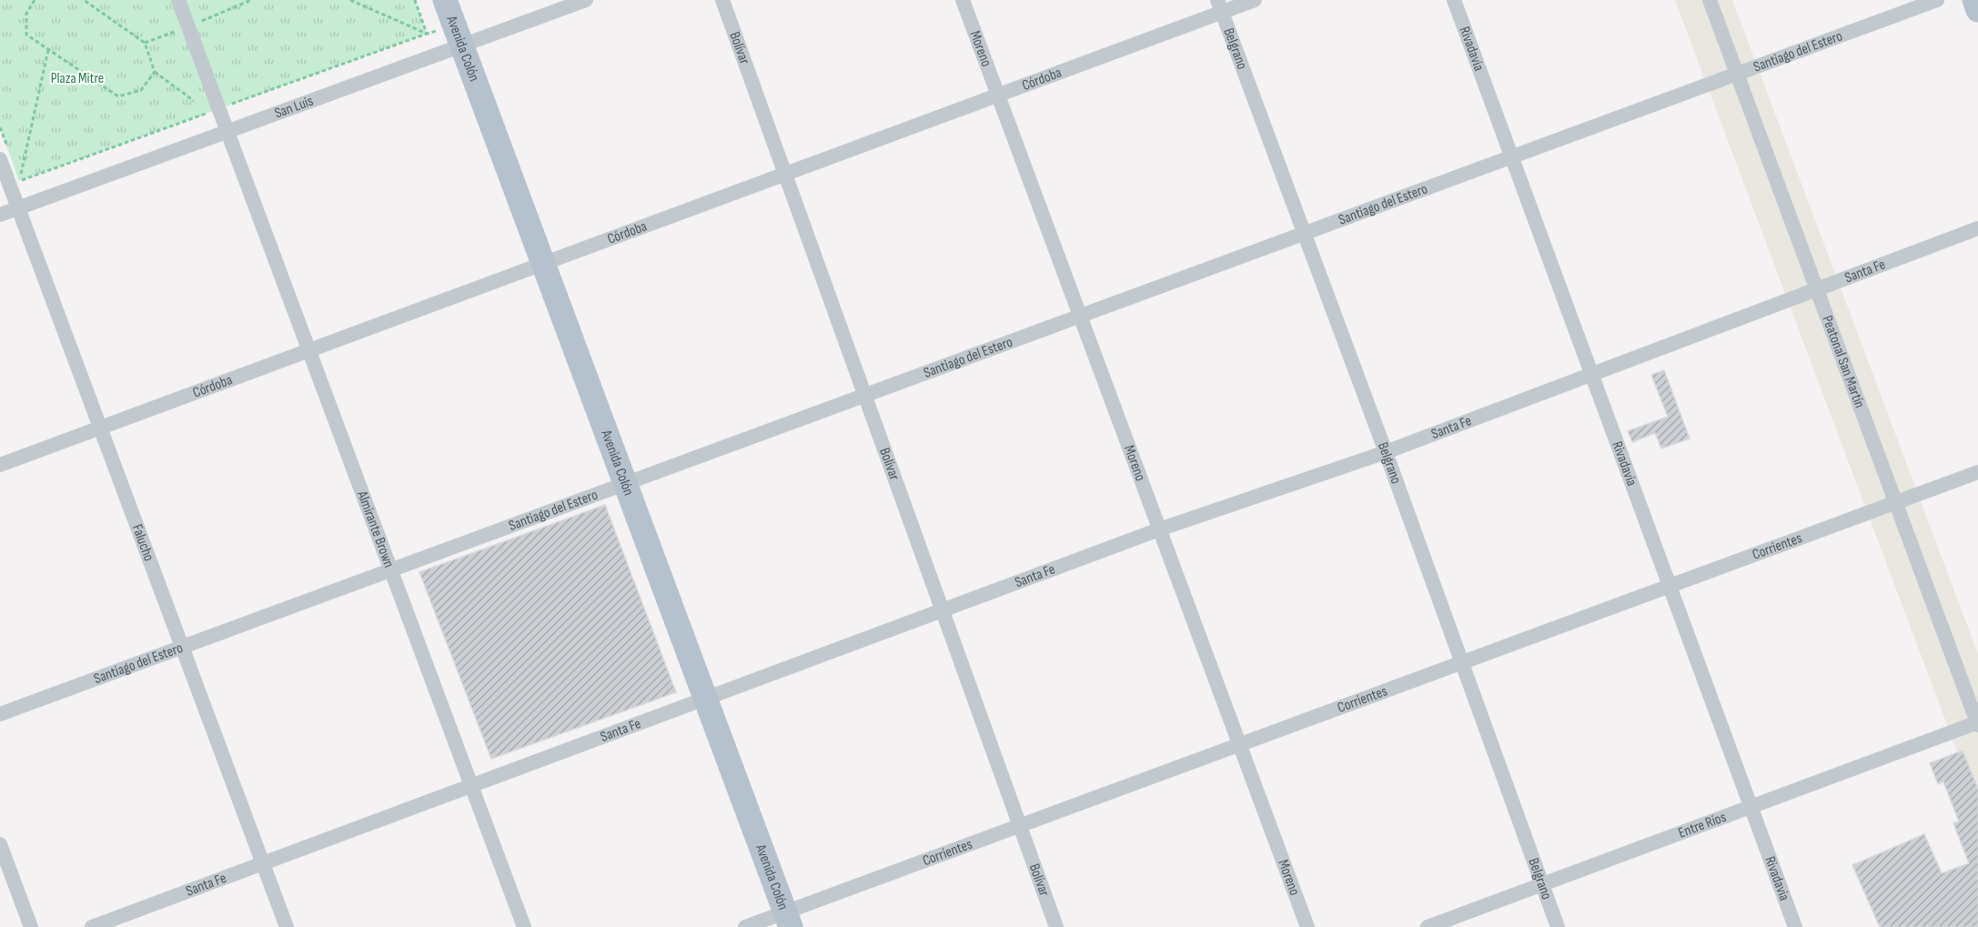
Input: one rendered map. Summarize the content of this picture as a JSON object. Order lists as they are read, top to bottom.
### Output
{
  "streets": {
    "main road": ["Avenida Colón"],
    "street": [
      "Bolívar",
      "Belgrano",
      "Rivadavia",
      "Moreno",
      "Santiago del Estero",
      "Córdoba",
      "San Luis",
      "Santa Fe",
      "Peatonal San Martín",
      "Almirante Brown",
      "Falucho",
      "Corrientes",
      "Entre Ríos"
    ]
  },
  "crossings": [
    ["Bolívar", "Santiago del Estero"],
    ["Bolívar", "Córdoba"],
    ["Bolívar", "Santa Fe"],
    ["Bolívar", "Corrientes"],
    ["Belgrano", "Santiago del Estero"],
    ["Belgrano", "Córdoba"],
    ["Belgrano", "Santa Fe"],
    ["Belgrano", "Corrientes"],
    ["Belgrano", "Entre Ríos"],
    ["Rivadavia", "Santiago del Estero"],
    ["Rivadavia", "Santa Fe"],
    ["Rivadavia", "Corrientes"],
    ["Rivadavia", "Entre Ríos"],
    ["Avenida Colón", "Santiago del Estero"],
    ["Avenida Colón", "Córdoba"],
    ["Avenida Colón", "San Luis"],
    ["Avenida Colón", "Santa Fe"],
    ["Avenida Colón", "Corrientes"],
    ["Moreno", "Santiago del Estero"],
    ["Moreno", "Córdoba"],
    ["Moreno", "Santa Fe"],
    ["Moreno", "Corrientes"],
    ["Santiago del Estero", "Peatonal San Martín"],
    ["Santiago del Estero", "Almirante Brown"],
    ["Santiago del Estero", "Falucho"],
    ["Córdoba", "Almirante Brown"],
    ["Córdoba", "Falucho"],
    ["San Luis", "Almirante Brown"],
    ["San Luis", "Falucho"],
    ["Santa Fe", "Peatonal San Martín"],
    ["Santa Fe", "Almirante Brown"],
    ["Santa Fe", "Falucho"],
    ["Peatonal San Martín", "Corrientes"],
    ["Peatonal San Martín", "Entre Ríos"]
  ],
  "parks": ["Plaza Mitre"]
}
